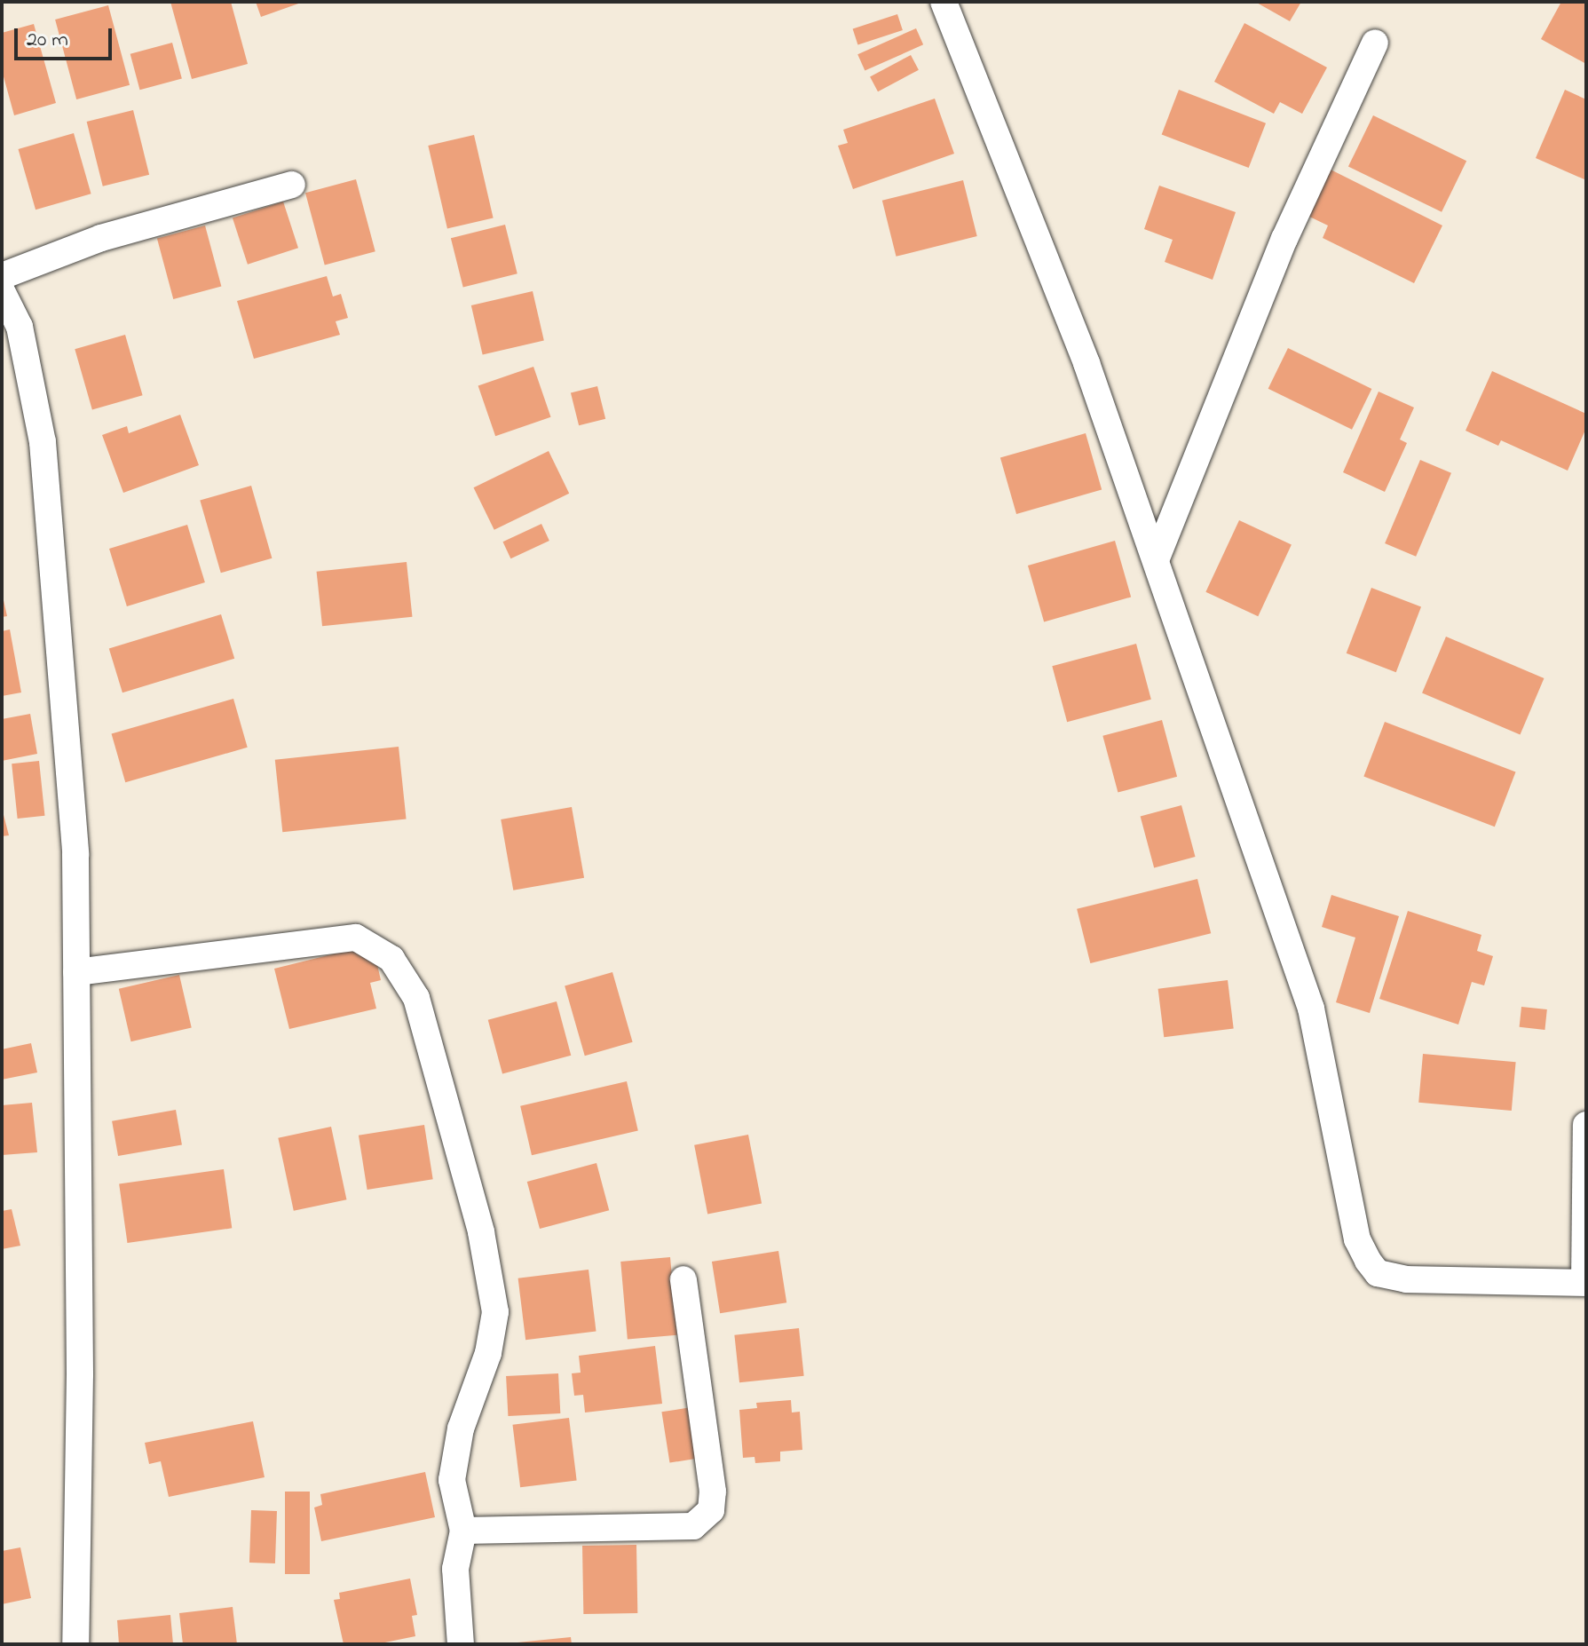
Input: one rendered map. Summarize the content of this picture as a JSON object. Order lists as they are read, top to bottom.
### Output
{
  "scale_bar": "20 m"
}
